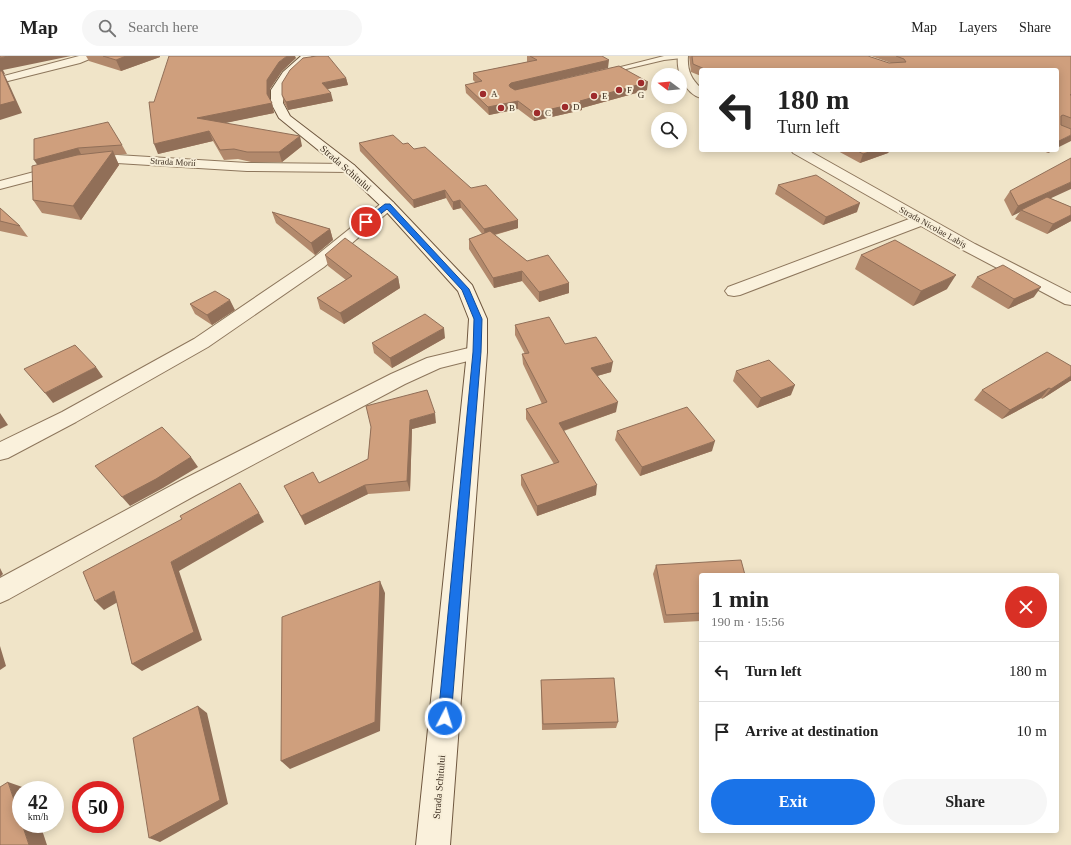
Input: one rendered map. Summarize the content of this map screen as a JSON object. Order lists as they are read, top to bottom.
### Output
{
  "streets": {
    "street": ["Strada Morii", "Strada Schitului", "Strada Nicolae Labiș"]
  },
  "crossings": [
    ["Strada Morii", "Strada Schitului"]
  ],
  "places": [
    "G",
    "F",
    "A",
    "E",
    "D",
    "B",
    "C"
  ],
  "north": "left",
  "page": {
    "header": "Map",
    "search": "Search here",
    "nav": ["Map", "Layers", "Share"],
    "turn": ["180 m", "Turn left"],
    "heading": ["1 min", "190 m · 15:56"],
    "list": [
      {
        "name": "Turn left",
        "value": "180 m"
      },
      {
        "name": "Arrive at destination",
        "value": "10 m"
      }
    ],
    "buttons": ["Exit", "Share"],
    "speed": "42 km/h",
    "limit": "50"
  }
}
